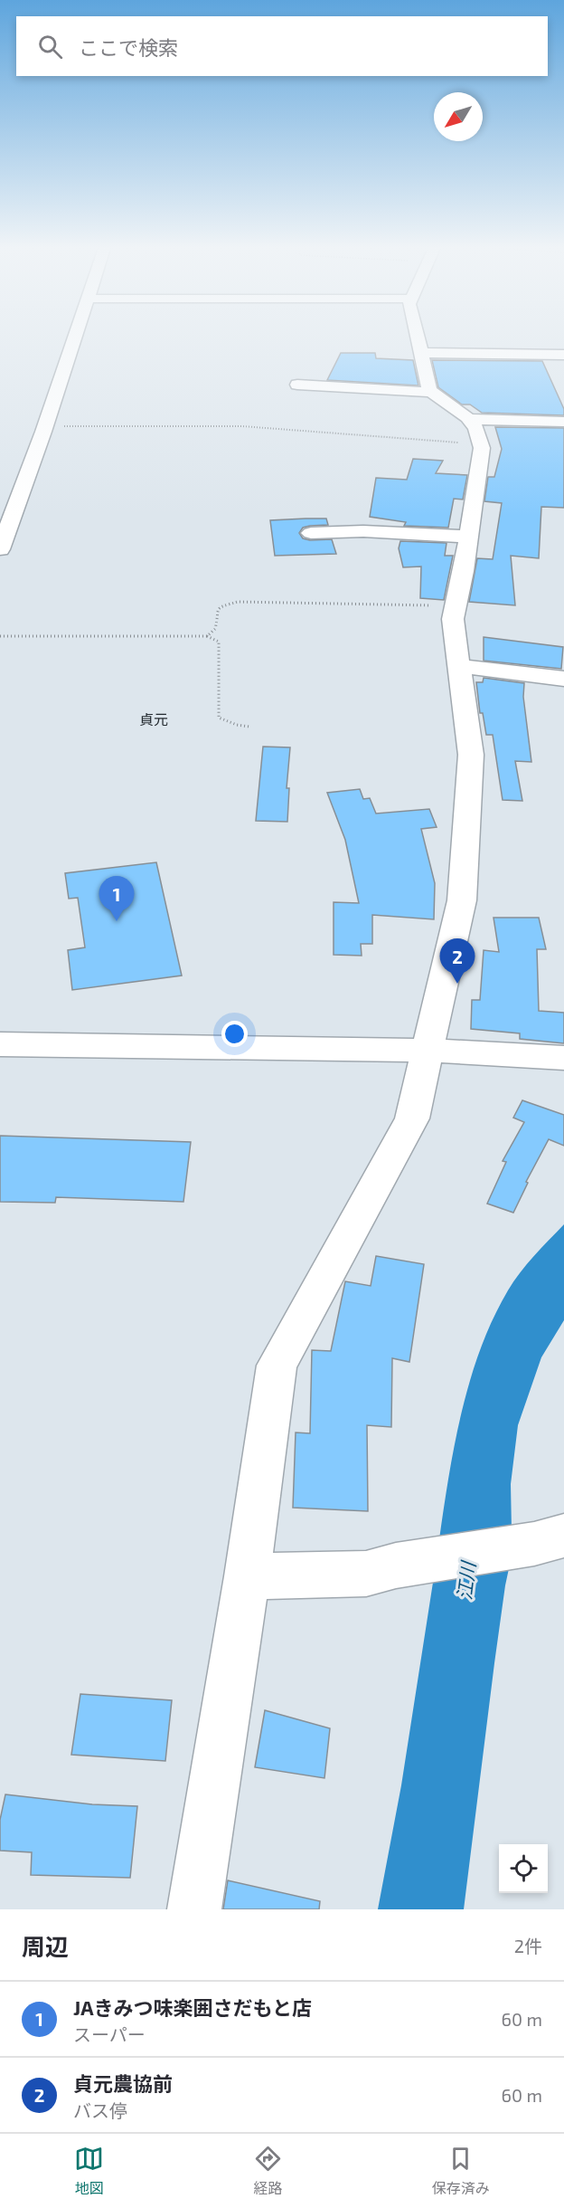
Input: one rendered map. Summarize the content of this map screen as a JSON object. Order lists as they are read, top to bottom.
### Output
{
  "districts": ["貞元"],
  "water": ["江川"],
  "north": "bottom left",
  "page": {
    "search": "ここで検索",
    "pins": ["1", "2"],
    "heading": ["周辺", "2件"],
    "list": [
      {
        "mark": "1",
        "name": "JAきみつ味楽囲さだもと店",
        "note": "スーパー",
        "value": "60 m"
      },
      {
        "mark": "2",
        "name": "貞元農協前",
        "note": "バス停",
        "value": "60 m"
      }
    ],
    "nav": ["地図", "経路", "保存済み"]
  }
}
